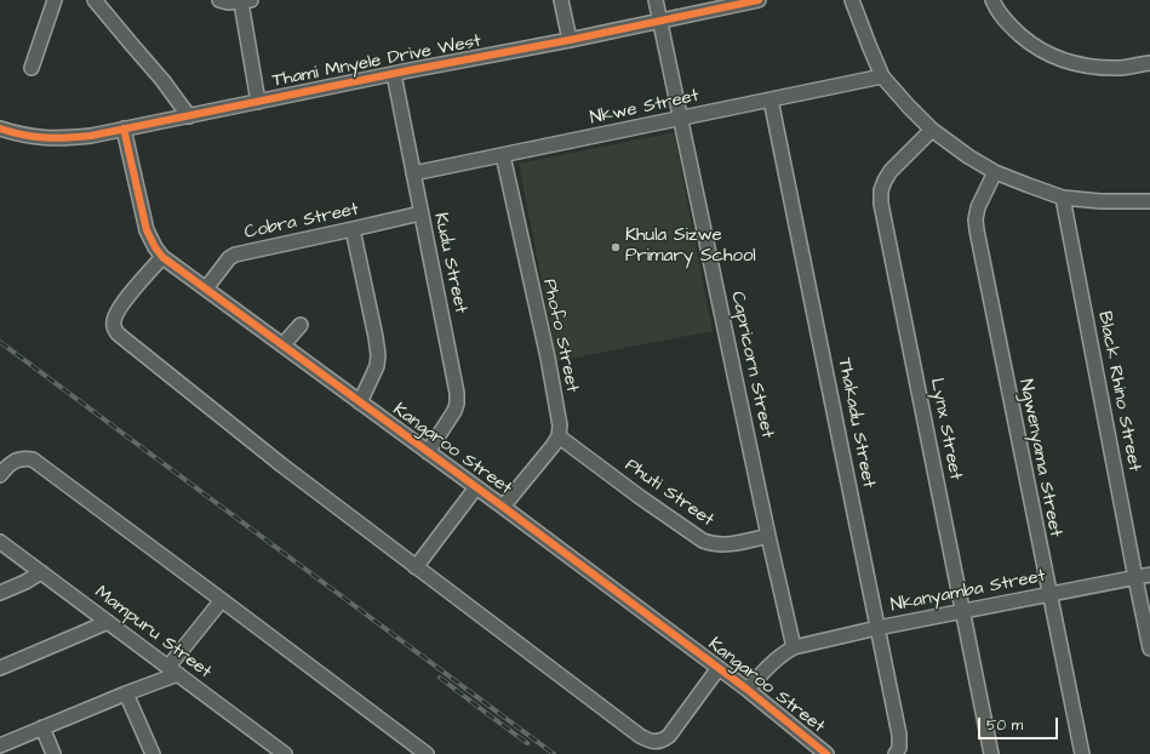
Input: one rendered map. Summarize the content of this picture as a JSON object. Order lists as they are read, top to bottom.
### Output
{
  "streets": {
    "street": [
      "Thami Mnyele Drive West",
      "Nkwe Street",
      "Cobra Street",
      "Kudu Street",
      "Phofo Street",
      "Capricorn Street",
      "Black Rhino Street",
      "Thakadu Street",
      "Lynx Street",
      "Kangaroo Street",
      "Ngwenyama Street",
      "Phuti Street",
      "Nkanyamba Street",
      "Mampuru Street"
    ]
  },
  "crossings": [
    ["Thami Mnyele Drive West", "Kudu Street"],
    ["Thami Mnyele Drive West", "Capricorn Street"],
    ["Thami Mnyele Drive West", "Kangaroo Street"],
    ["Nkwe Street", "Kudu Street"],
    ["Nkwe Street", "Phofo Street"],
    ["Nkwe Street", "Capricorn Street"],
    ["Nkwe Street", "Thakadu Street"],
    ["Cobra Street", "Kudu Street"],
    ["Cobra Street", "Kangaroo Street"],
    ["Kudu Street", "Kangaroo Street"],
    ["Phofo Street", "Phuti Street"],
    ["Capricorn Street", "Phuti Street"],
    ["Capricorn Street", "Nkanyamba Street"],
    ["Black Rhino Street", "Nkanyamba Street"],
    ["Thakadu Street", "Nkanyamba Street"],
    ["Lynx Street", "Nkanyamba Street"],
    ["Ngwenyama Street", "Nkanyamba Street"]
  ],
  "places": ["Khula Sizwe Primary School"],
  "scale_bar": "50 m"
}
